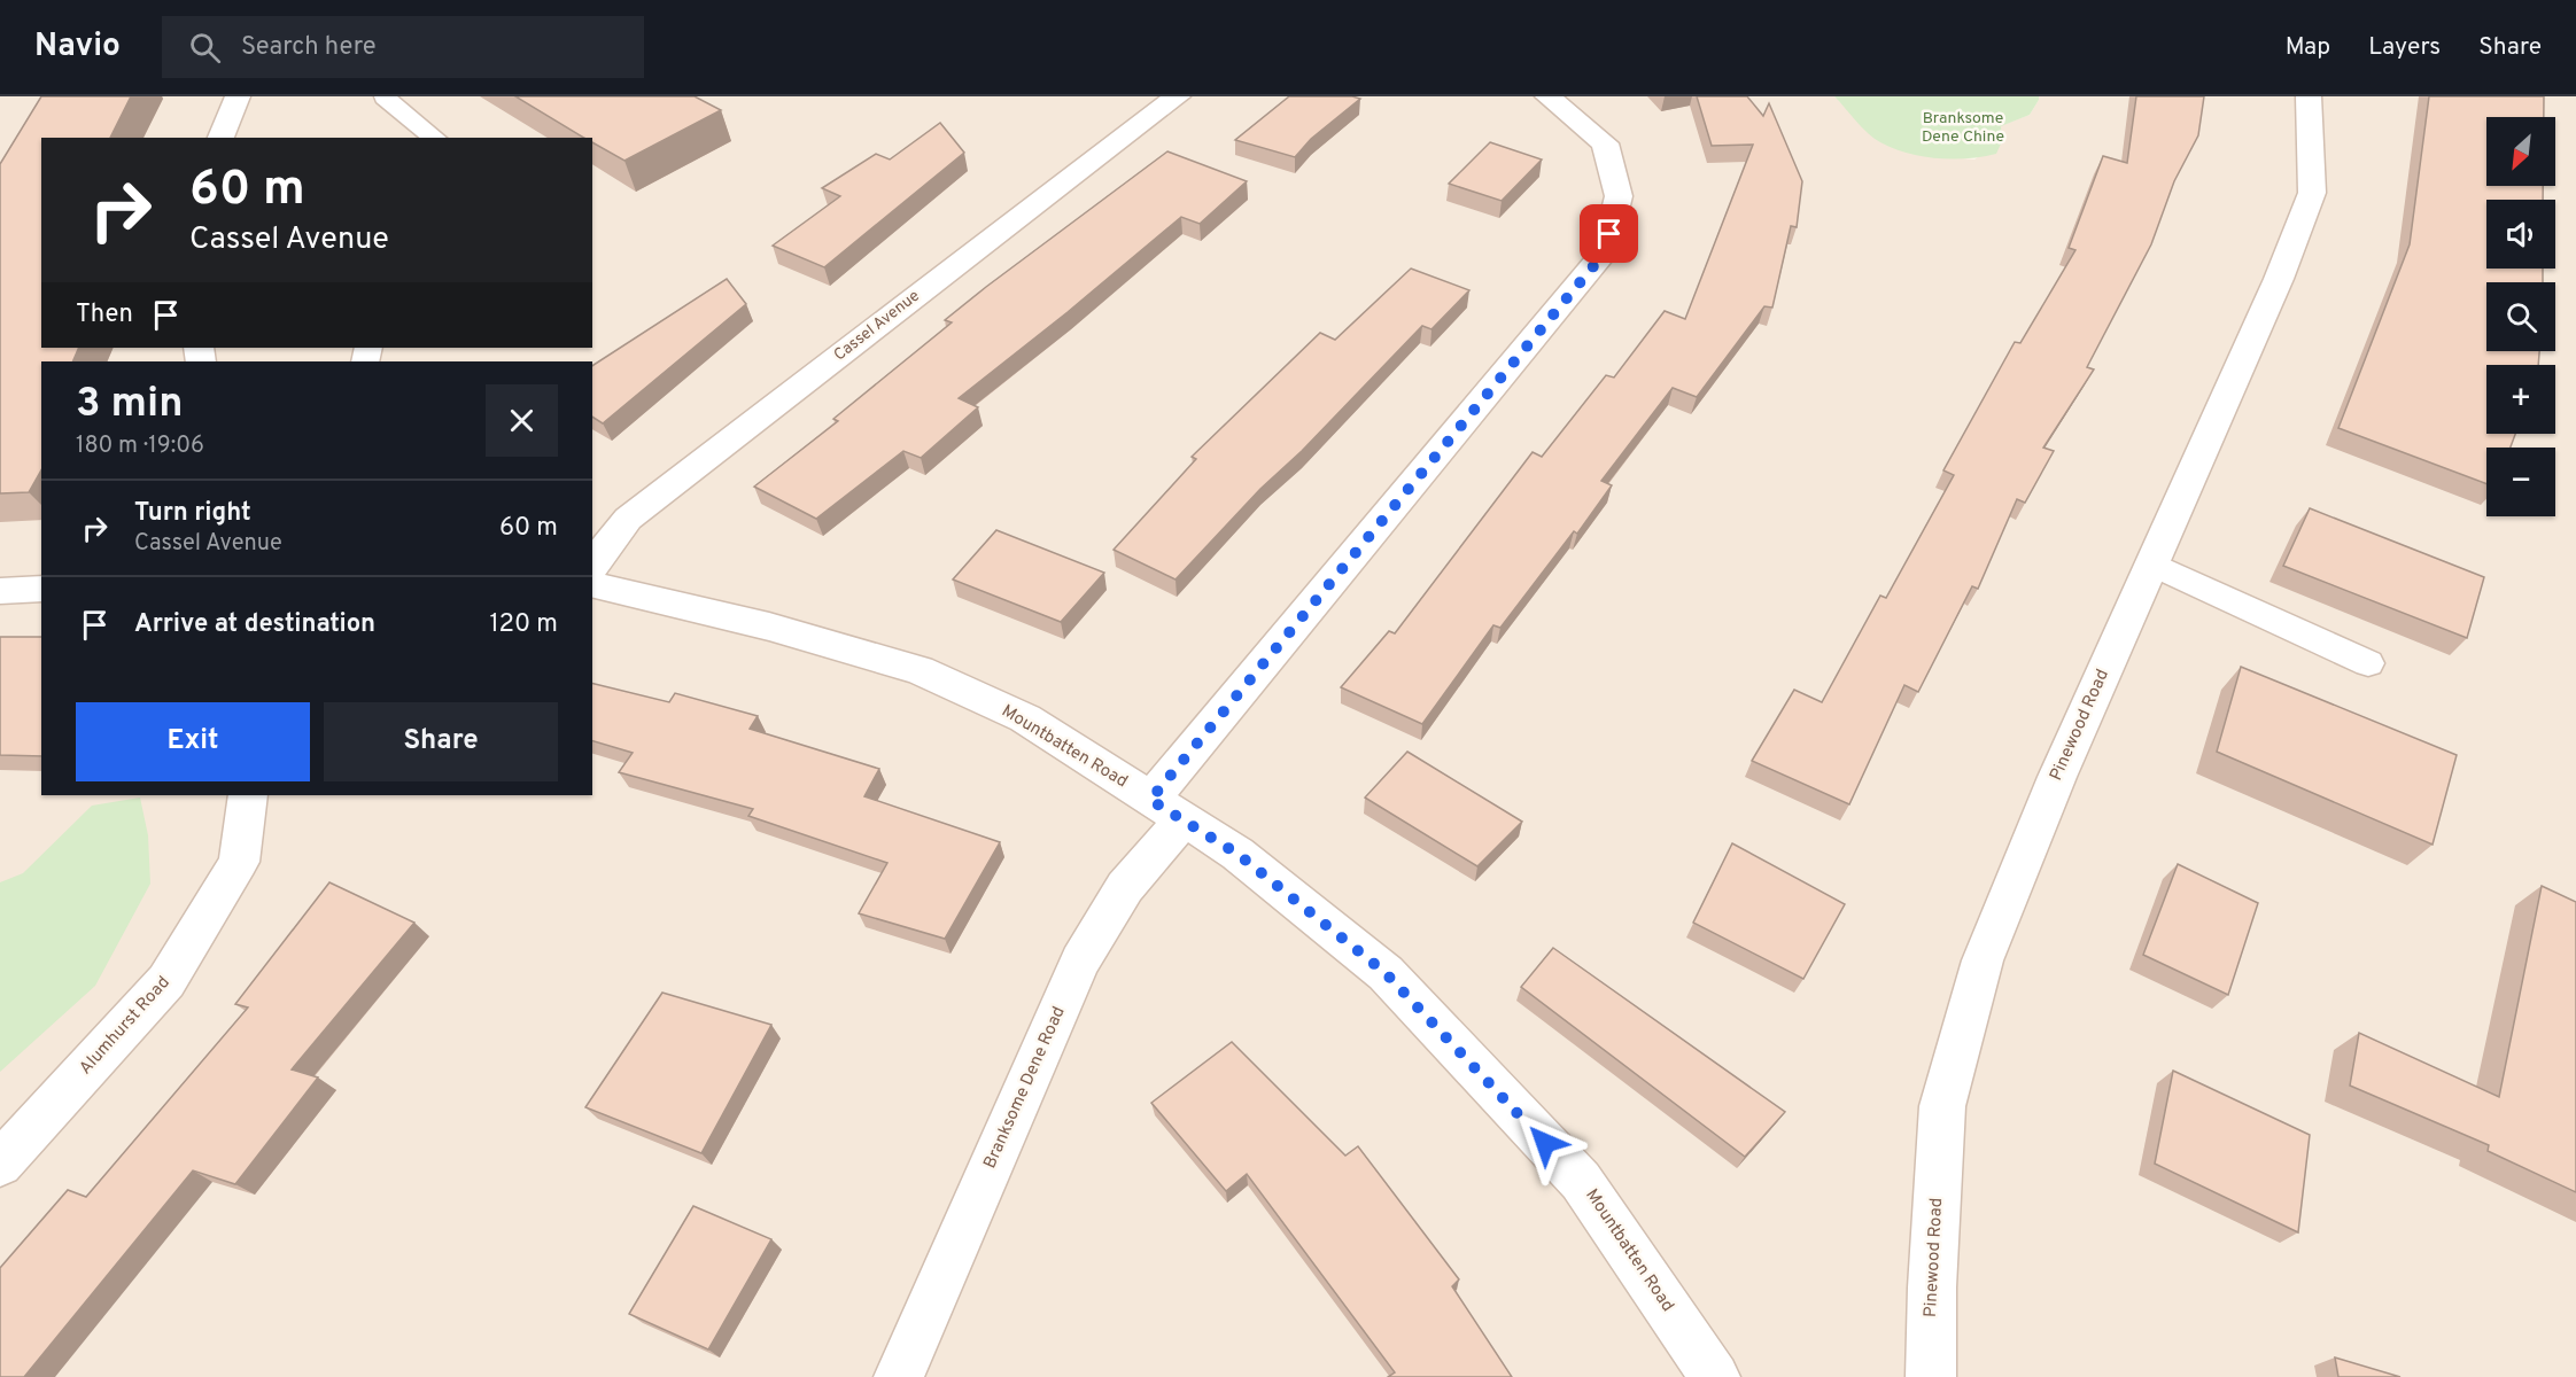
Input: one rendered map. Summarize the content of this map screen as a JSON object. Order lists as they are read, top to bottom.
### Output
{
  "streets": {
    "street": [
      "Cassel Avenue",
      "Pinewood Road",
      "Mountbatten Road",
      "Alumhurst Road",
      "Branksome Dene Road"
    ]
  },
  "crossings": [
    ["Mountbatten Road", "Branksome Dene Road"]
  ],
  "parks": ["Branksome Dene Chine"],
  "north": "bottom left",
  "page": {
    "header": "Navio",
    "search": "Search here",
    "nav": ["Map", "Layers", "Share"],
    "map_buttons": ["+", "−"],
    "turn": ["60 m", "Cassel Avenue"],
    "then": "Then",
    "heading": ["3 min", "180 m · 19:06"],
    "list": [
      {
        "name": "Turn right",
        "note": "Cassel Avenue",
        "value": "60 m"
      },
      {
        "name": "Arrive at destination",
        "value": "120 m"
      }
    ],
    "buttons": ["Exit", "Share"]
  }
}
